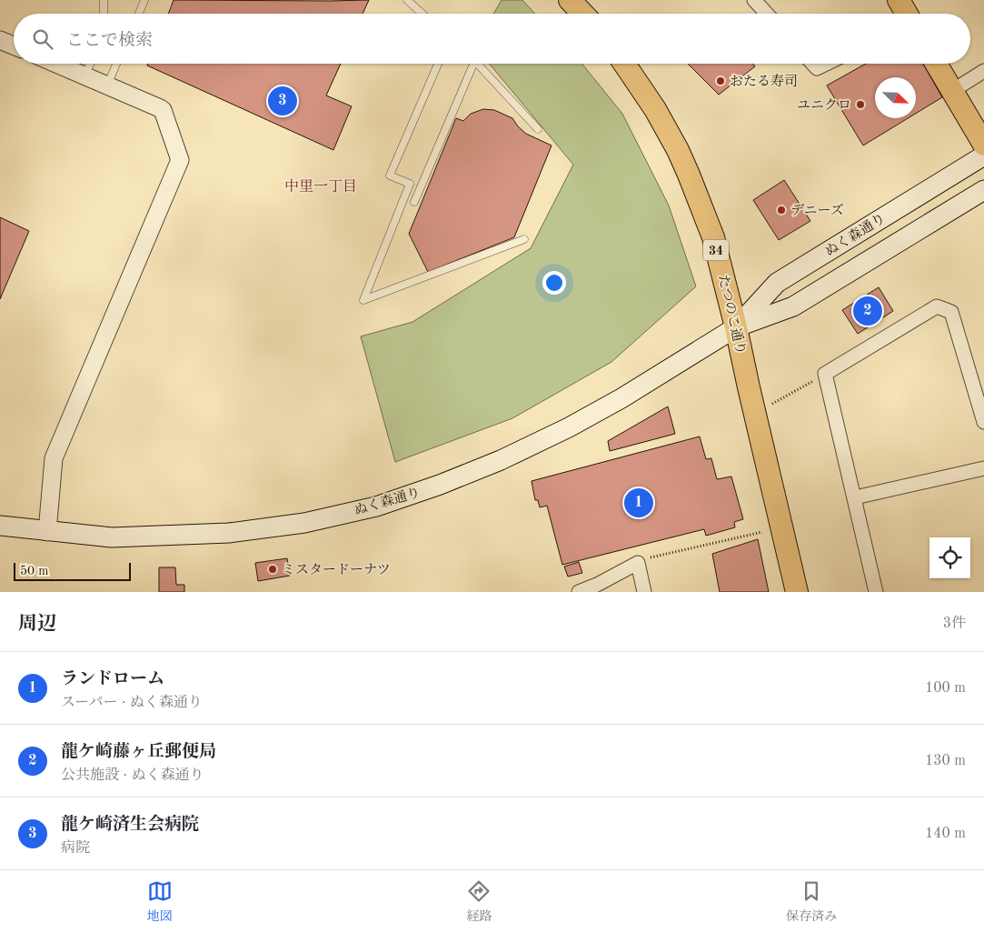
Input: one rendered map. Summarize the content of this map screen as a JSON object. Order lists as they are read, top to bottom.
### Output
{
  "streets": {
    "main road": ["ぬく森通り", "34", "たつのこ通り"]
  },
  "crossings": [
    ["ぬく森通り", "たつのこ通り"]
  ],
  "districts": ["中里一丁目"],
  "places": [
    "おたる寿司",
    "ユニクロ",
    "デニーズ",
    "ミスタードーナツ"
  ],
  "scale_bar": "50 m",
  "north": "bottom right",
  "page": {
    "search": "ここで検索",
    "pins": ["3", "2", "1"],
    "scale": "50 m",
    "heading": ["周辺", "3件"],
    "list": [
      {
        "mark": "1",
        "name": "ランドローム",
        "note": "スーパー · ぬく森通り",
        "value": "100 m"
      },
      {
        "mark": "2",
        "name": "龍ケ崎藤ヶ丘郵便局",
        "note": "公共施設 · ぬく森通り",
        "value": "130 m"
      },
      {
        "mark": "3",
        "name": "龍ケ崎済生会病院",
        "note": "病院",
        "value": "140 m"
      }
    ],
    "nav": ["地図", "経路", "保存済み"]
  }
}
